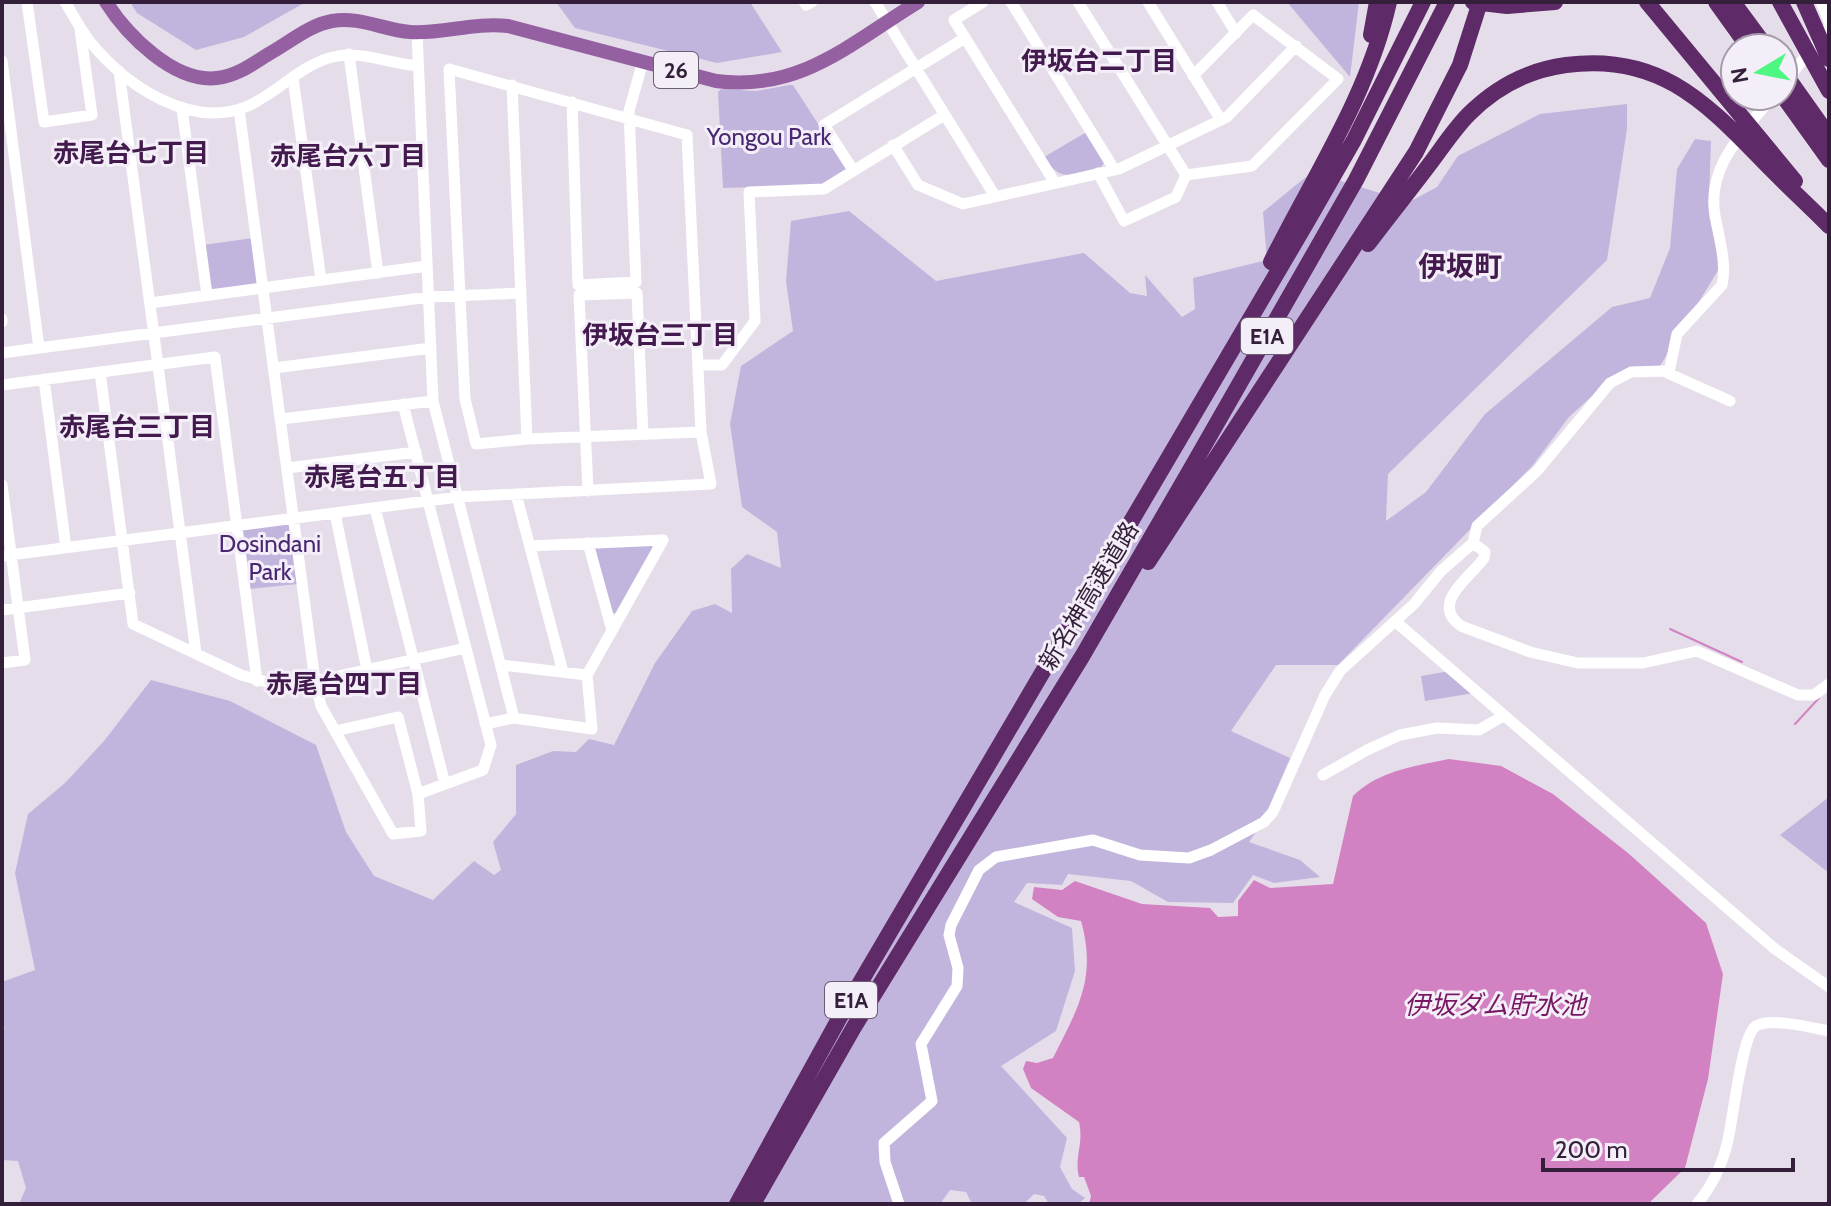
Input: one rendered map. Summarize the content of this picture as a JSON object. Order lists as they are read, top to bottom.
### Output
{
  "streets": {
    "highway": ["E1A", "新名神高速道路"],
    "main road": ["26"]
  },
  "districts": [
    "伊坂台二丁目",
    "赤尾台七丁目",
    "赤尾台六丁目",
    "伊坂町",
    "伊坂台三丁目",
    "赤尾台三丁目",
    "赤尾台五丁目",
    "赤尾台四丁目"
  ],
  "water": ["伊坂ダム貯水池"],
  "parks": ["Yongou Park", "Dosindani Park"],
  "scale_bar": "200 m",
  "north": "left"
}
